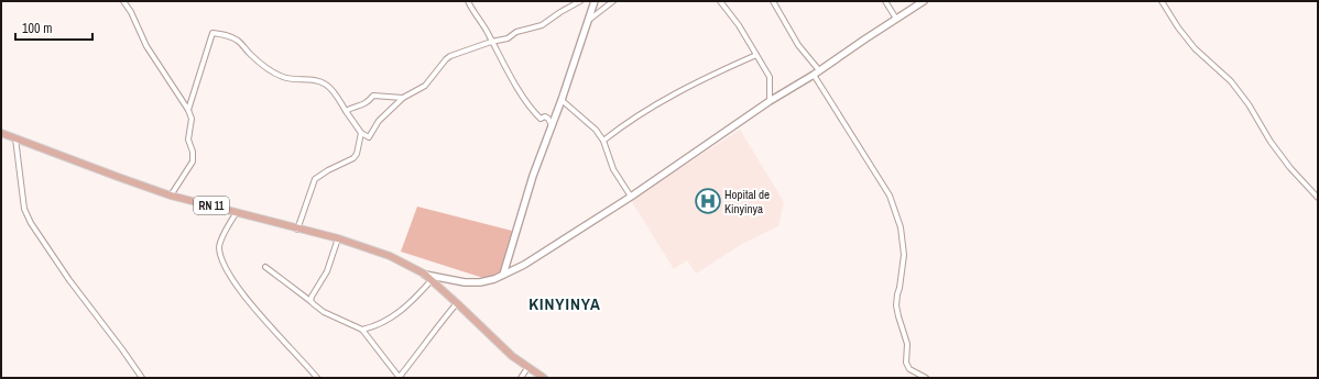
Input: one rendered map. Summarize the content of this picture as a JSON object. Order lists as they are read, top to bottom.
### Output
{
  "streets": {
    "main road": ["RN 11"]
  },
  "districts": ["KINYINYA"],
  "places": {
    "hospital": ["Hopital de Kinyinya"]
  },
  "scale_bar": "100 m"
}
